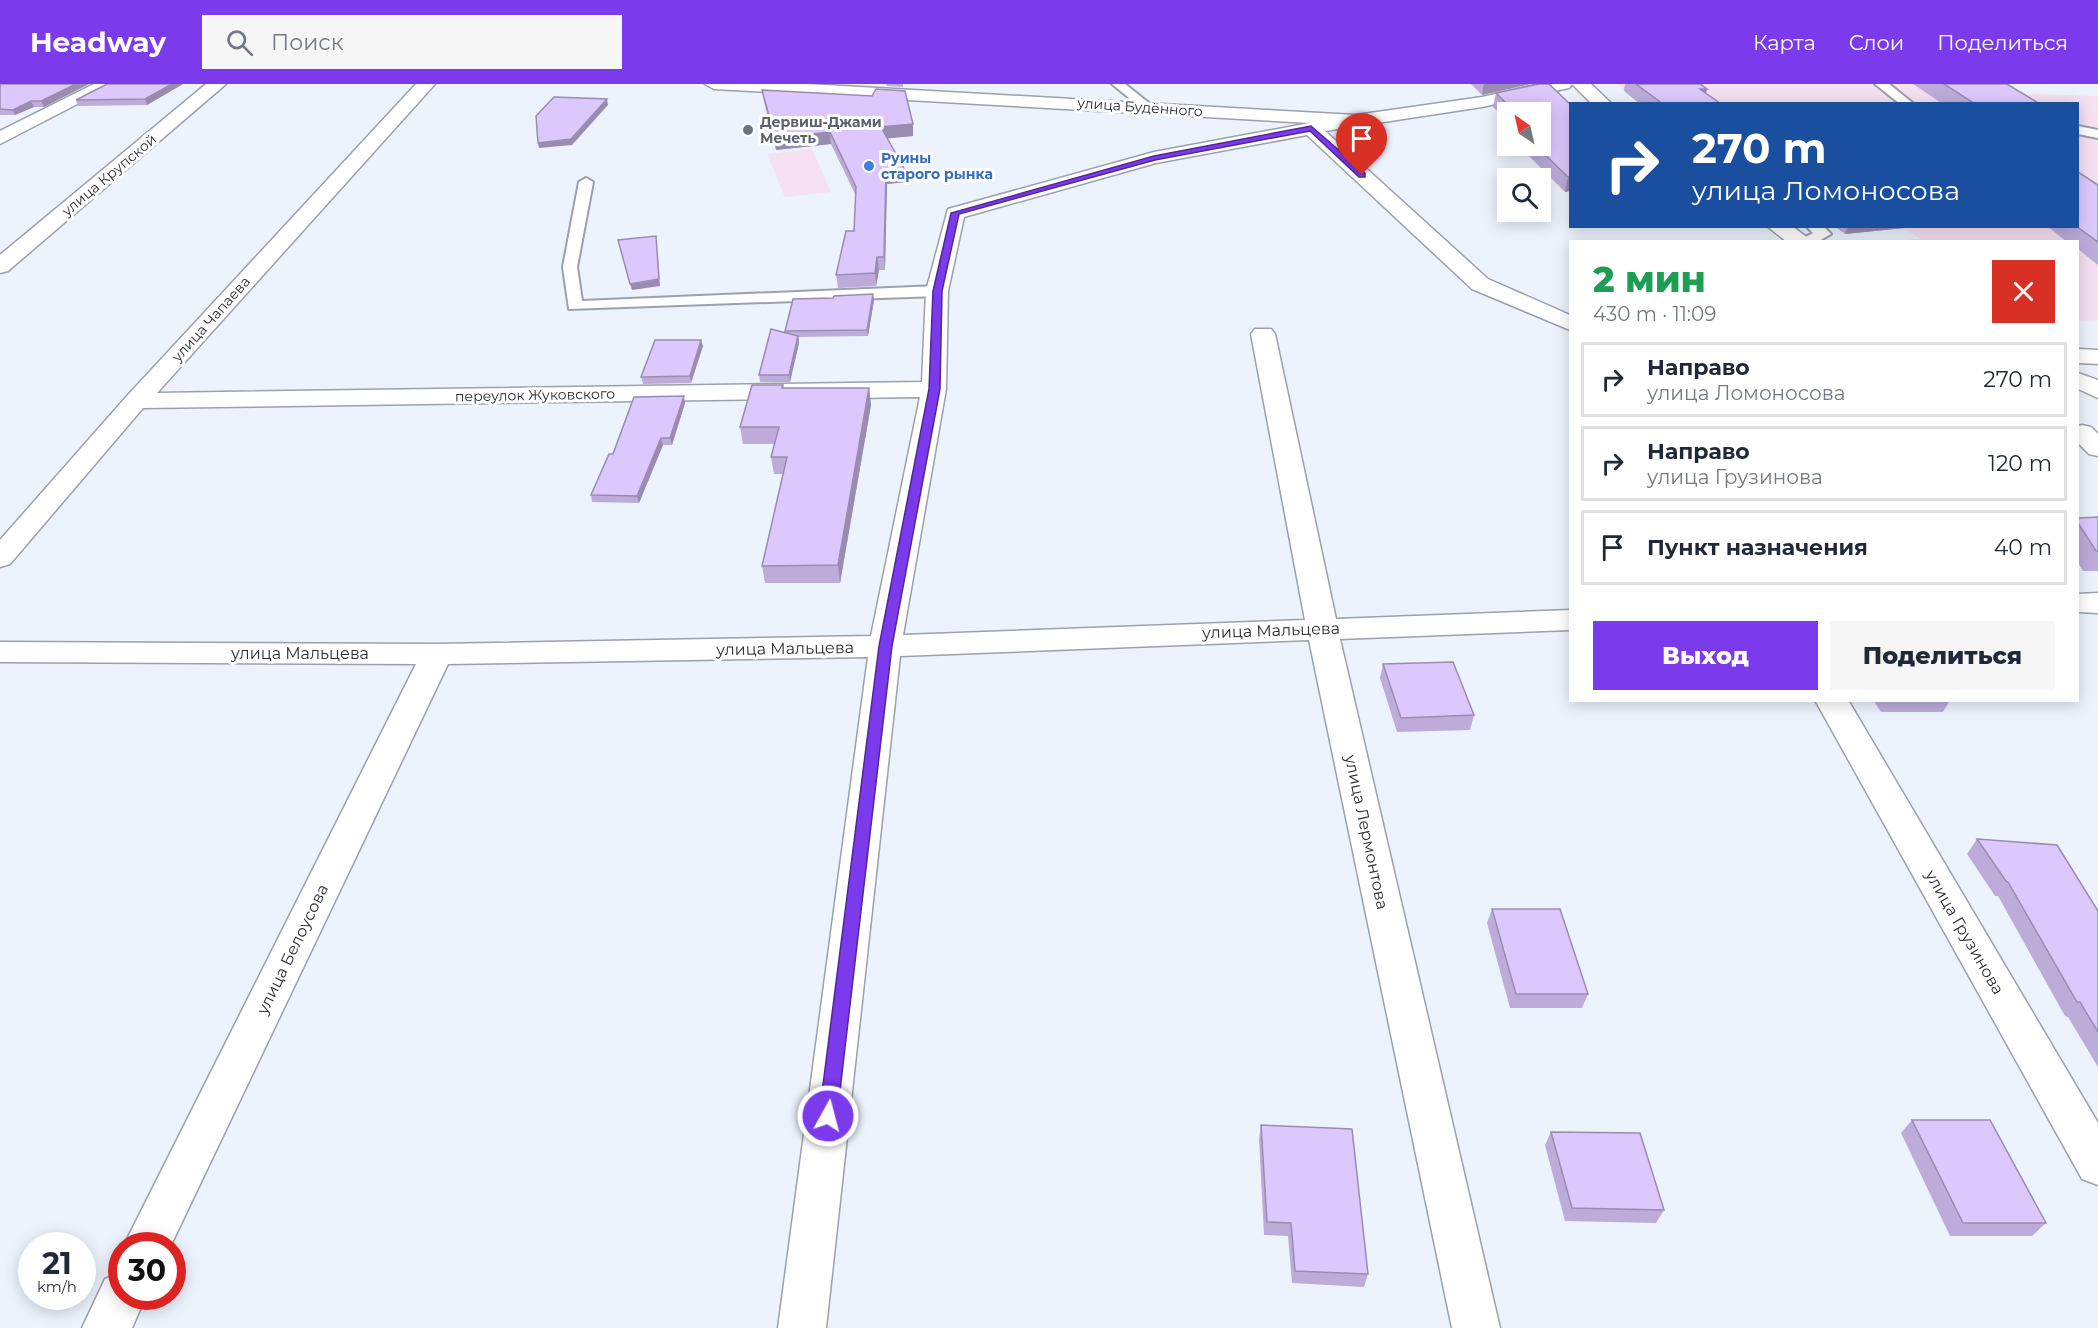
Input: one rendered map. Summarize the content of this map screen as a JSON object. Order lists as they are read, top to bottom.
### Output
{
  "streets": {
    "street": [
      "улица Будённого",
      "улица Крупской",
      "улица Чапаева",
      "переулок Жуковского",
      "улица Мальцева",
      "улица Лермонтова",
      "улица Грузинова",
      "улица Белоусова"
    ]
  },
  "crossings": [
    ["улица Чапаева", "переулок Жуковского"],
    ["улица Мальцева", "улица Лермонтова"],
    ["улица Мальцева", "улица Белоусова"]
  ],
  "places": ["Дервиш-Джами Мечеть", "Руины старого рынка"],
  "north": "top left",
  "page": {
    "header": "Headway",
    "search": "Поиск",
    "nav": ["Карта", "Слои", "Поделиться"],
    "turn": ["270 m", "улица Ломоносова"],
    "heading": ["2 мин", "430 m · 11:09"],
    "list": [
      {
        "name": "Направо",
        "note": "улица Ломоносова",
        "value": "270 m"
      },
      {
        "name": "Направо",
        "note": "улица Грузинова",
        "value": "120 m"
      },
      {
        "name": "Пункт назначения",
        "value": "40 m"
      }
    ],
    "buttons": ["Выход", "Поделиться"],
    "speed": "21 km/h",
    "limit": "30"
  }
}
